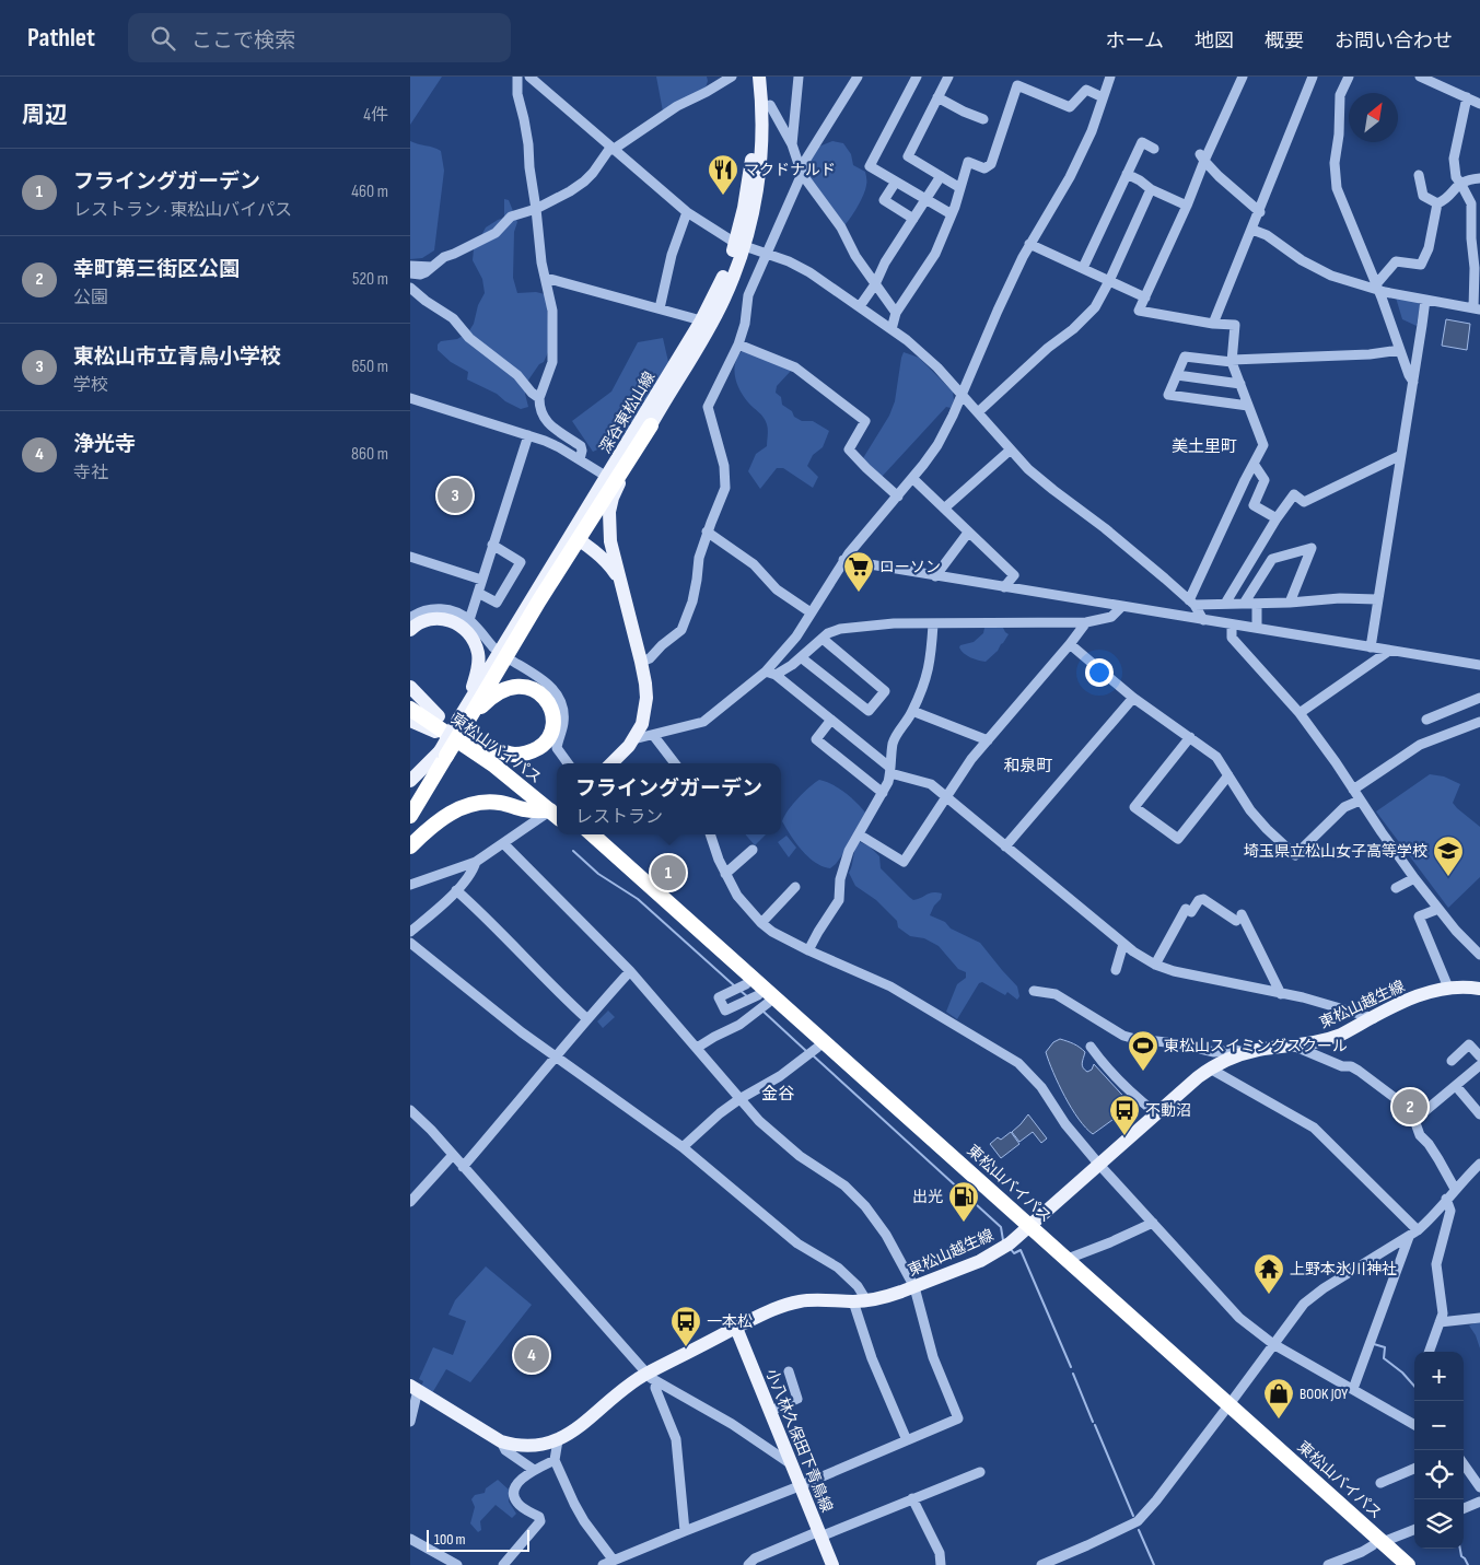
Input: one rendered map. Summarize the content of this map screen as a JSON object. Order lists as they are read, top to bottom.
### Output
{
  "streets": {
    "highway": ["東松山バイパス"],
    "main road": ["深谷東松山線", "東松山越生線", "小八林久保田下青鳥線"]
  },
  "crossings": [
    ["深谷東松山線", "東松山バイパス"],
    ["東松山バイパス", "東松山越生線"],
    ["東松山越生線", "小八林久保田下青鳥線"]
  ],
  "districts": ["美土里町", "和泉町", "金谷"],
  "places": {
    "restaurant": ["マクドナルド"],
    "supermarket": ["ローソン"],
    "school or university": ["埼玉県立松山女子高等学校"],
    "sports": ["東松山スイミングスクール"],
    "bus stop": ["不動沼", "一本松"],
    "fuel station": ["出光"],
    "temple": ["上野本氷川神社"],
    "shop": ["BOOK JOY"]
  },
  "scale_bar": "100 m",
  "north": "top right",
  "page": {
    "header": "Pathlet",
    "search": "ここで検索",
    "nav": [
      "ホーム",
      "地図",
      "概要",
      "お問い合わせ"
    ],
    "heading": ["周辺", "4件"],
    "list": [
      {
        "mark": "1",
        "name": "フライングガーデン",
        "note": "レストラン · 東松山バイパス",
        "value": "460 m"
      },
      {
        "mark": "2",
        "name": "幸町第三街区公園",
        "note": "公園",
        "value": "520 m"
      },
      {
        "mark": "3",
        "name": "東松山市立青鳥小学校",
        "note": "学校",
        "value": "650 m"
      },
      {
        "mark": "4",
        "name": "浄光寺",
        "note": "寺社",
        "value": "860 m"
      }
    ],
    "pins": [
      "3",
      "1",
      "2",
      "4"
    ],
    "popup": ["フライングガーデン", "レストラン"],
    "map_buttons": ["+", "−"],
    "scale": "100 m"
  }
}
